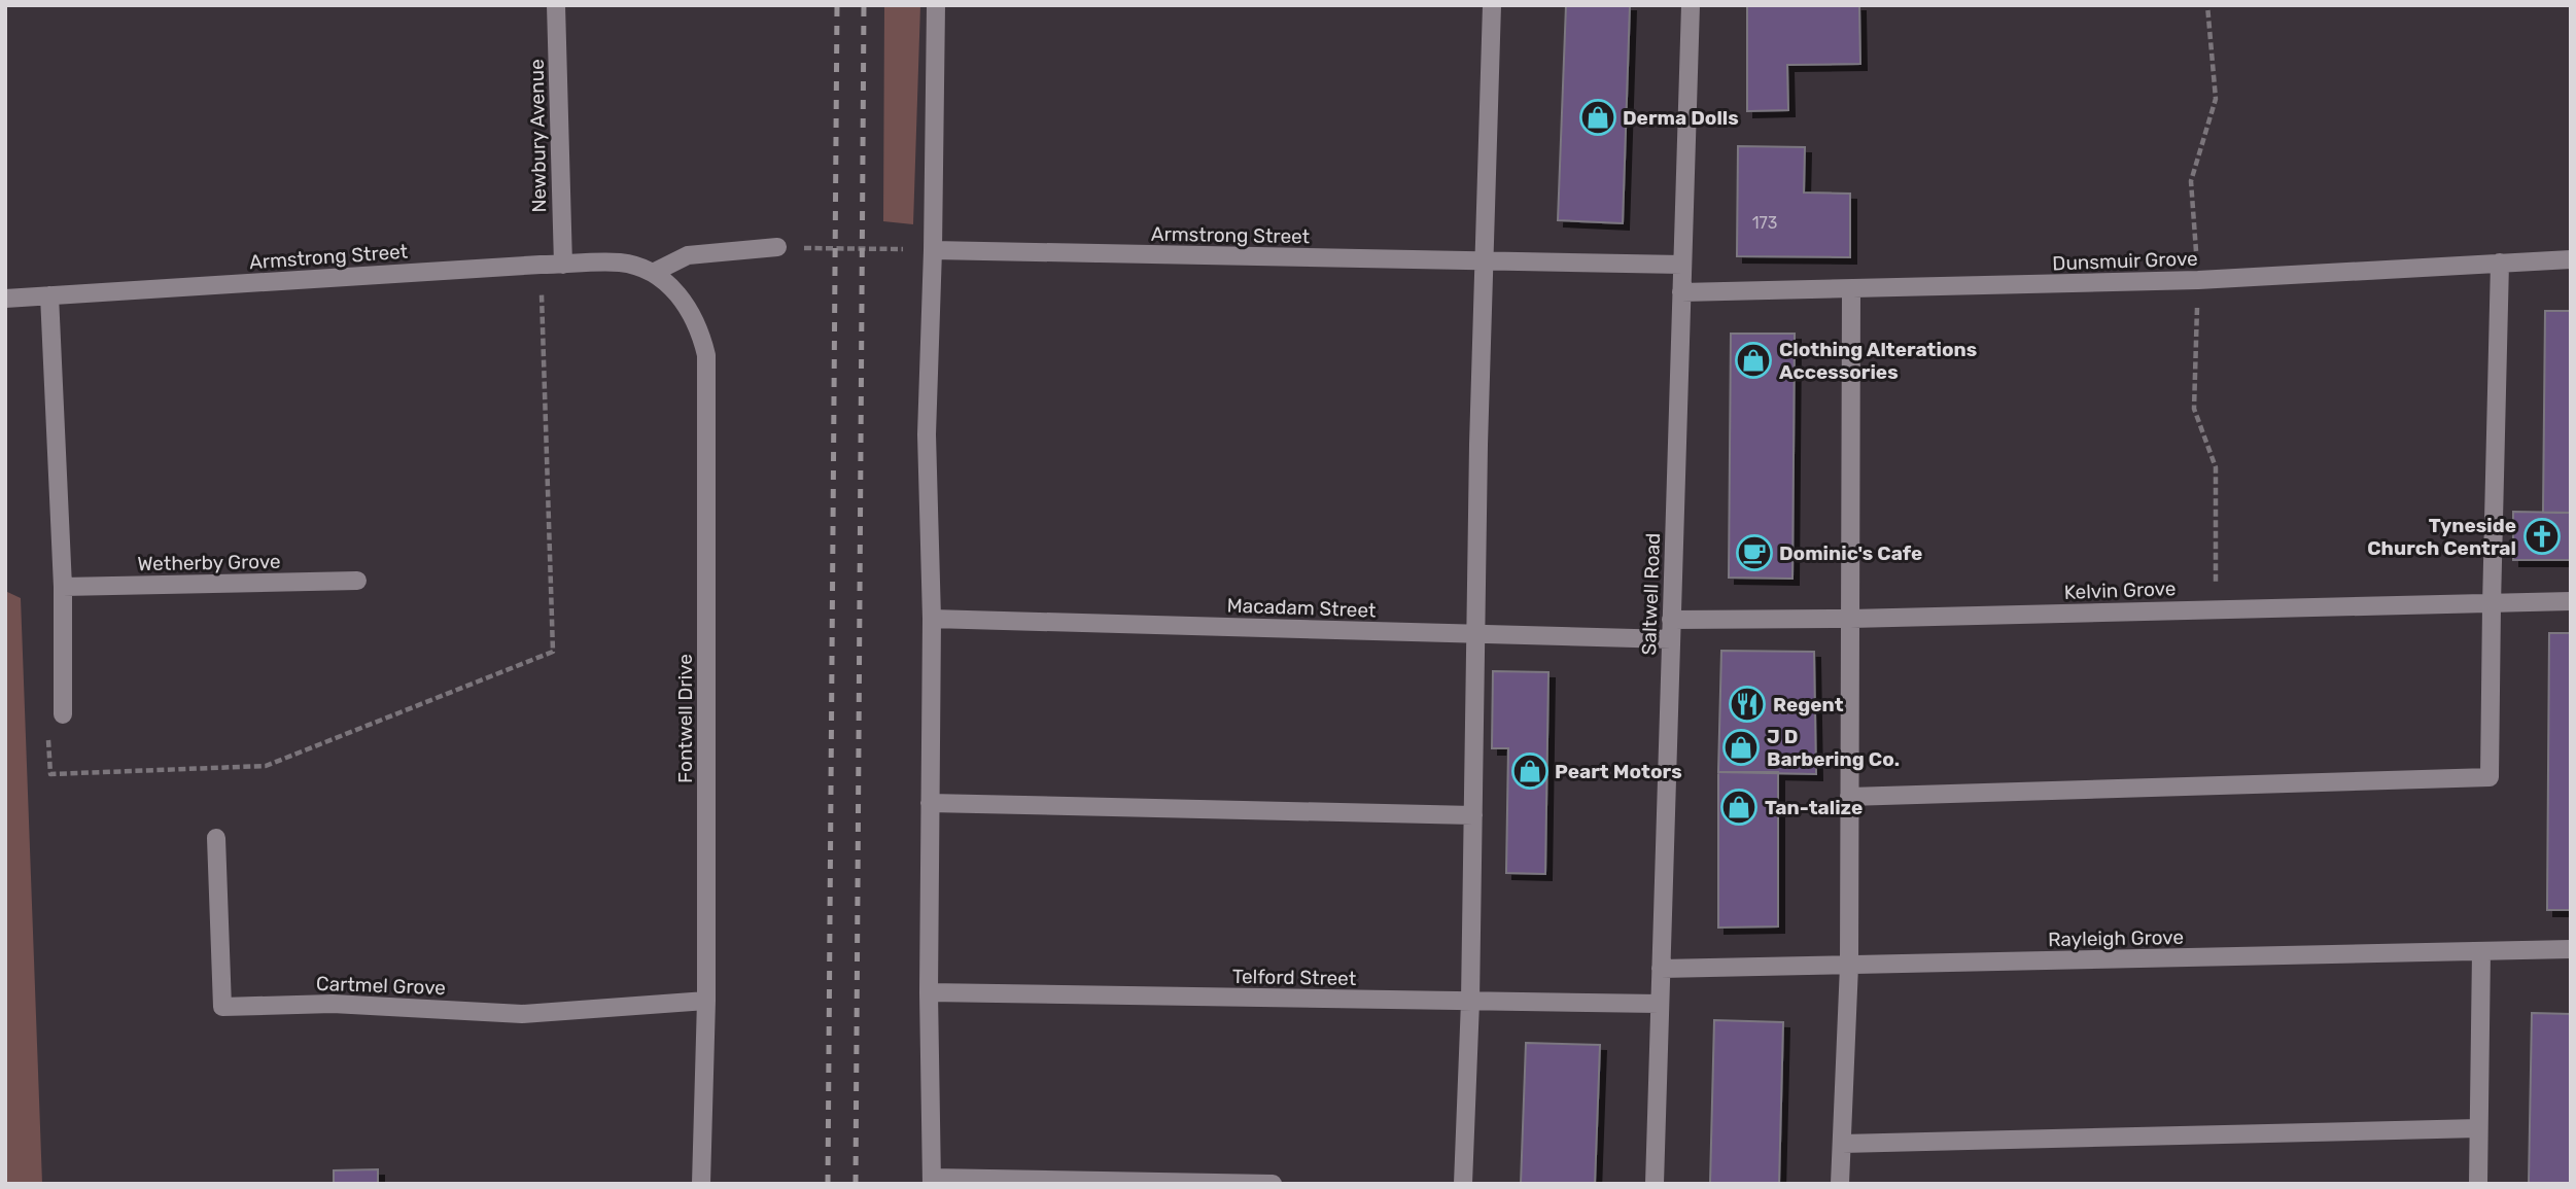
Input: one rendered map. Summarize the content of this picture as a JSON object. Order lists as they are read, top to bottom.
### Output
{
  "streets": {
    "street": [
      "Newbury Avenue",
      "Armstrong Street",
      "Dunsmuir Grove",
      "Wetherby Grove",
      "Kelvin Grove",
      "Saltwell Road",
      "Macadam Street",
      "Fontwell Drive",
      "Rayleigh Grove",
      "Telford Street",
      "Cartmel Grove"
    ]
  },
  "crossings": [
    ["Newbury Avenue", "Armstrong Street"],
    ["Armstrong Street", "Saltwell Road"],
    ["Armstrong Street", "Fontwell Drive"],
    ["Dunsmuir Grove", "Saltwell Road"],
    ["Kelvin Grove", "Saltwell Road"],
    ["Saltwell Road", "Macadam Street"],
    ["Saltwell Road", "Rayleigh Grove"],
    ["Saltwell Road", "Telford Street"],
    ["Fontwell Drive", "Cartmel Grove"]
  ],
  "places": {
    "shop": [
      "Derma Dolls",
      "Clothing Alterations Accessories",
      "J D Barbering Co.",
      "Peart Motors",
      "Tan-talize"
    ],
    "church": ["Tyneside Church Central"],
    "cafe": ["Dominic's Cafe"],
    "restaurant": ["Regent"]
  },
  "house_numbers": ["173"]
}
